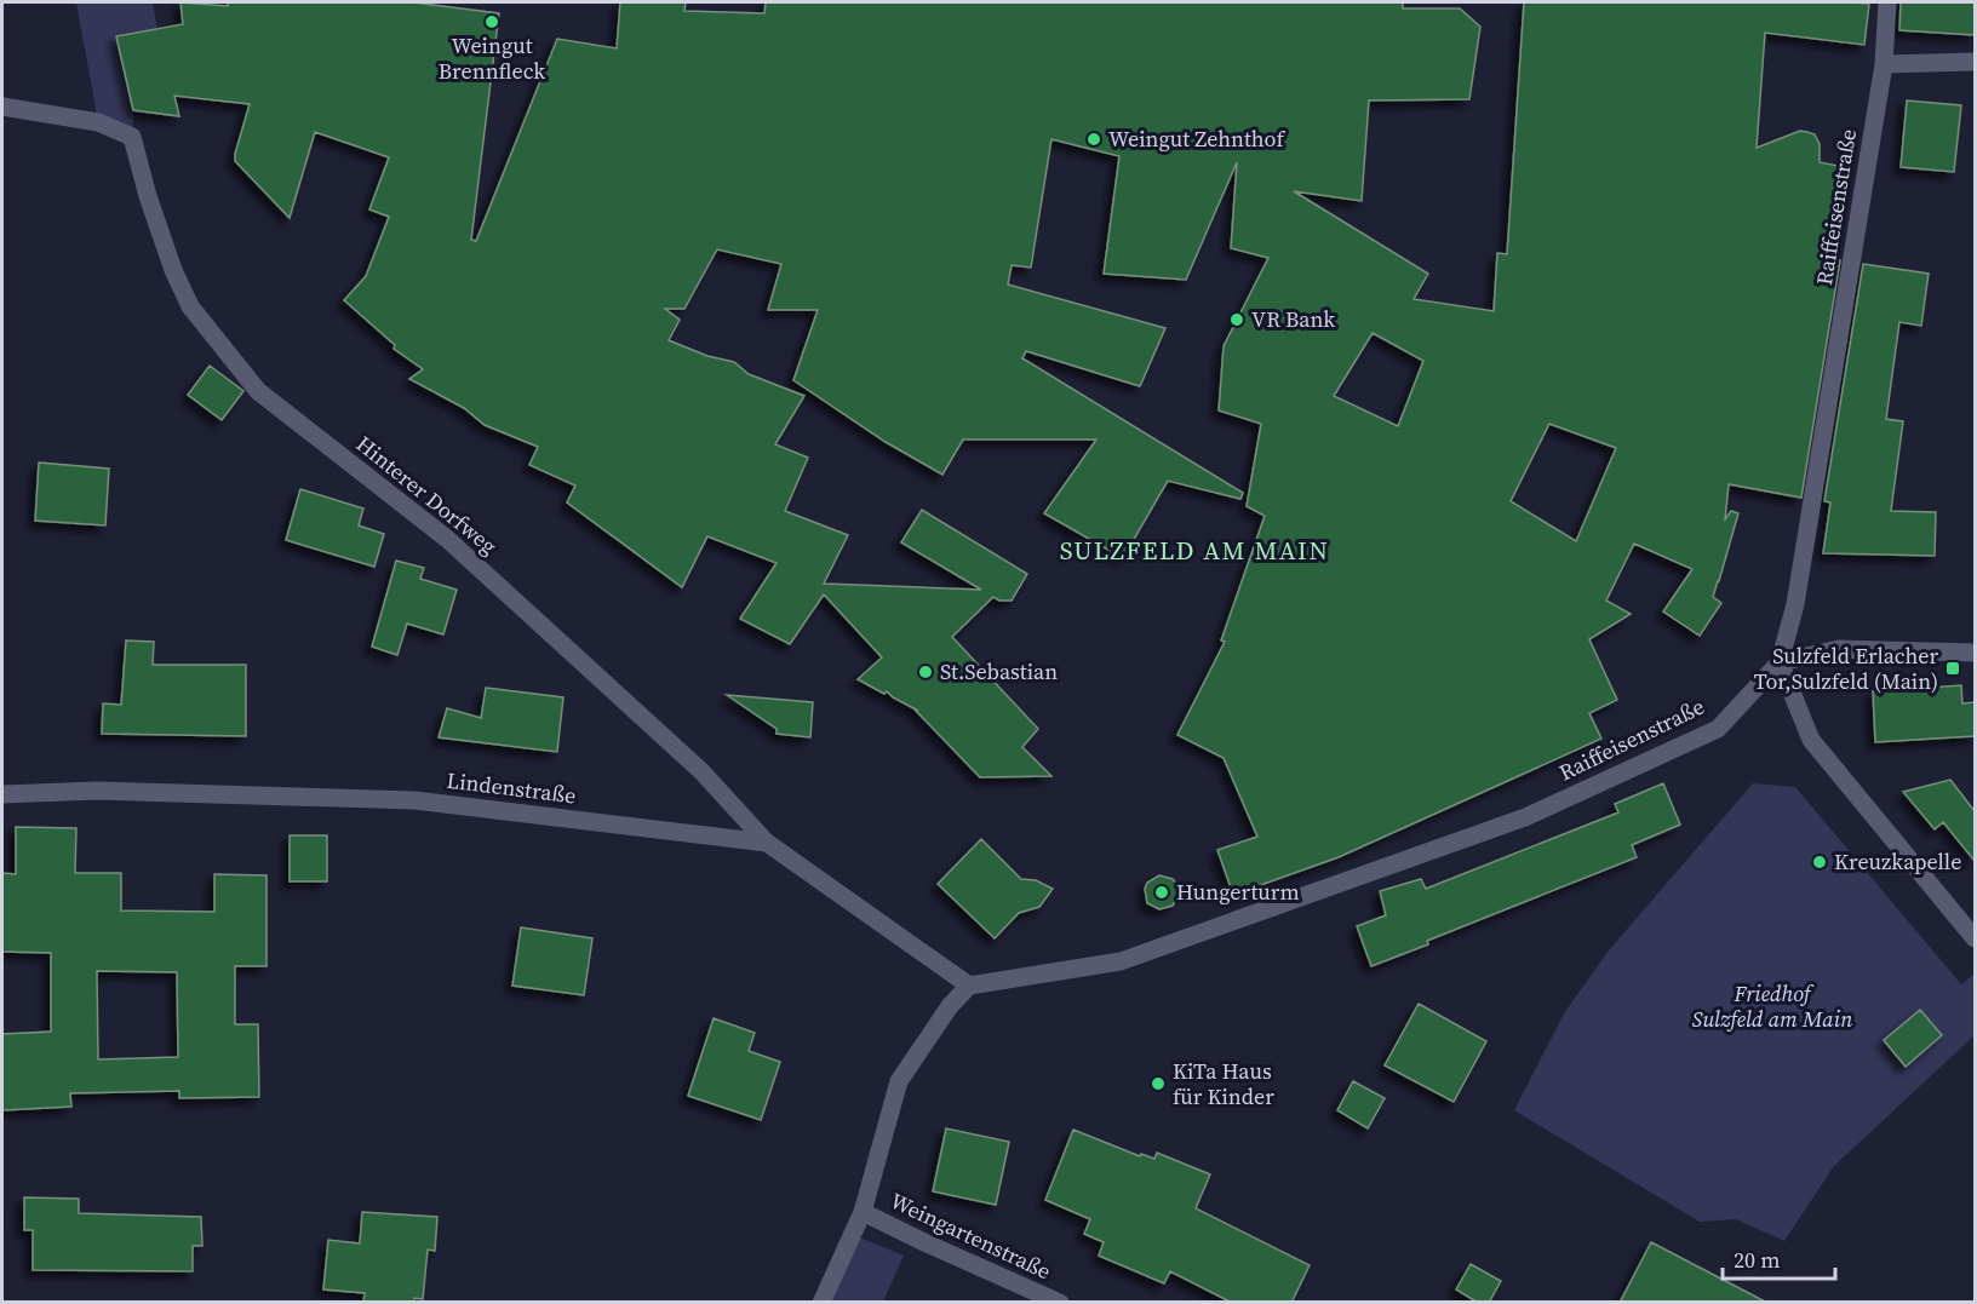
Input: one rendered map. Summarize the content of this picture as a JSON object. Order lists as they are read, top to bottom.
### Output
{
  "streets": {
    "street": [
      "Raiffeisenstraße",
      "Hinterer Dorfweg",
      "Lindenstraße",
      "Weingartenstraße"
    ]
  },
  "crossings": [
    ["Raiffeisenstraße", "Lindenstraße"],
    ["Hinterer Dorfweg", "Lindenstraße"]
  ],
  "districts": ["SULZFELD AM MAIN"],
  "parks": ["Friedhof Sulzfeld am Main"],
  "places": {
    "other": [
      "Weingut Brennfleck",
      "Weingut Zehnthof",
      "VR Bank",
      "St.Sebastian",
      "Kreuzkapelle",
      "Hungerturm",
      "KiTa Haus für Kinder"
    ],
    "transit": ["Sulzfeld Erlacher Tor,Sulzfeld (Main)"]
  },
  "scale_bar": "20 m"
}
